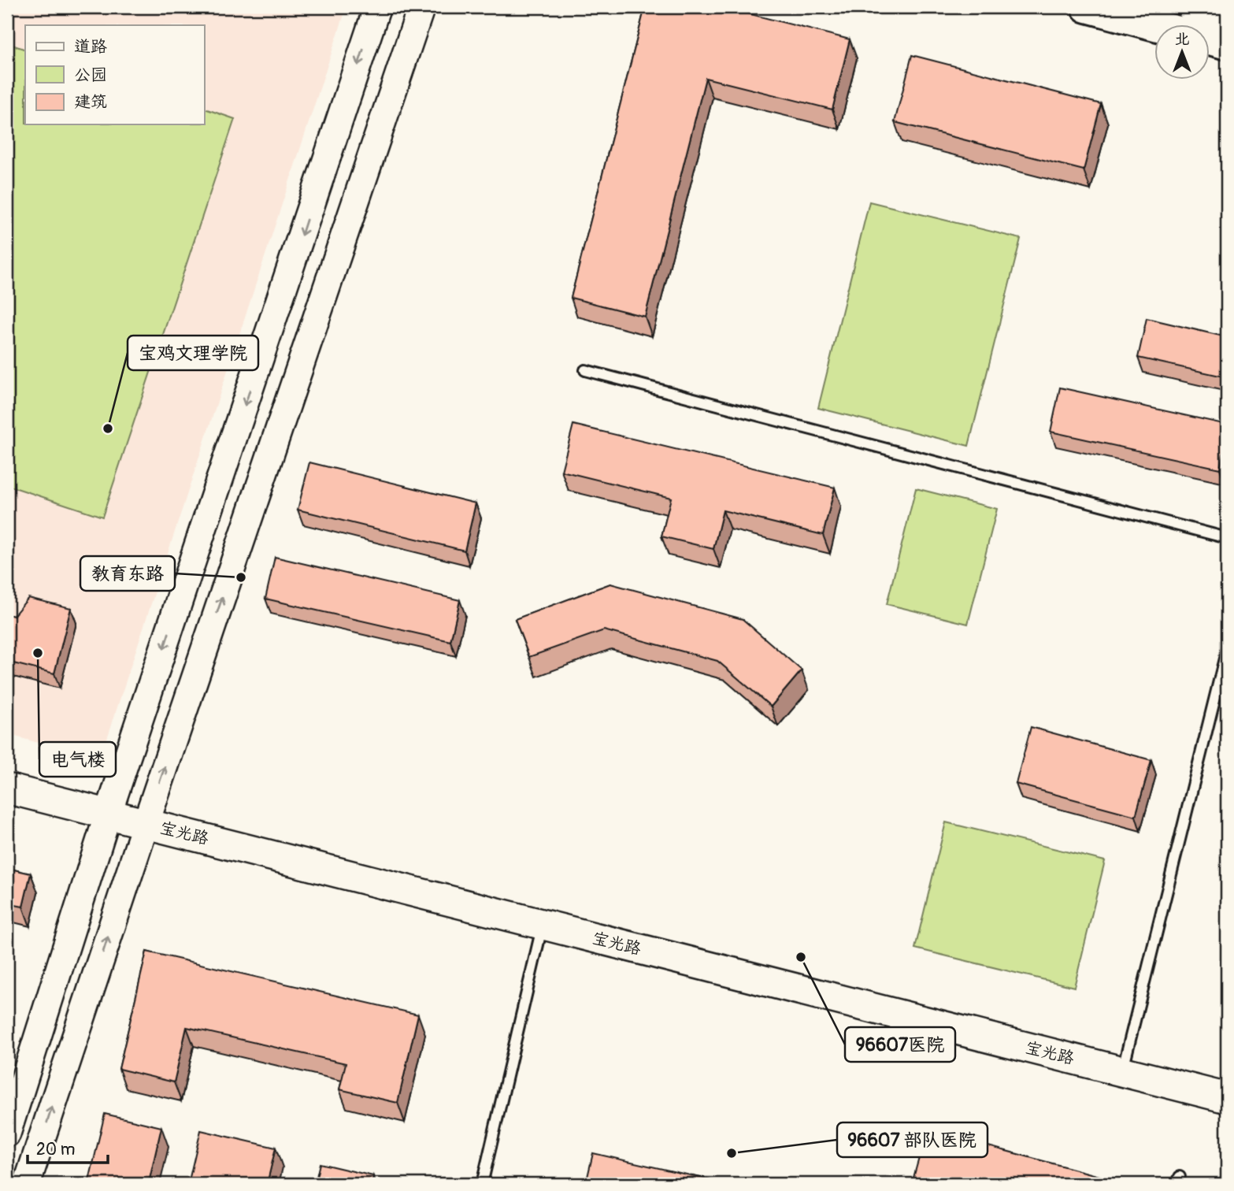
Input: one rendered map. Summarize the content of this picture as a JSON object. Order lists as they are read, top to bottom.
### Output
{
  "streets": {
    "main road": ["宝光路"]
  },
  "places": [
    "宝鸡文理学院",
    "教育东路",
    "电气楼",
    "96607医院",
    "96607 部队医院"
  ],
  "legend": ["道路", "公园", "建筑"],
  "scale_bar": "20 m",
  "north": "top"
}
